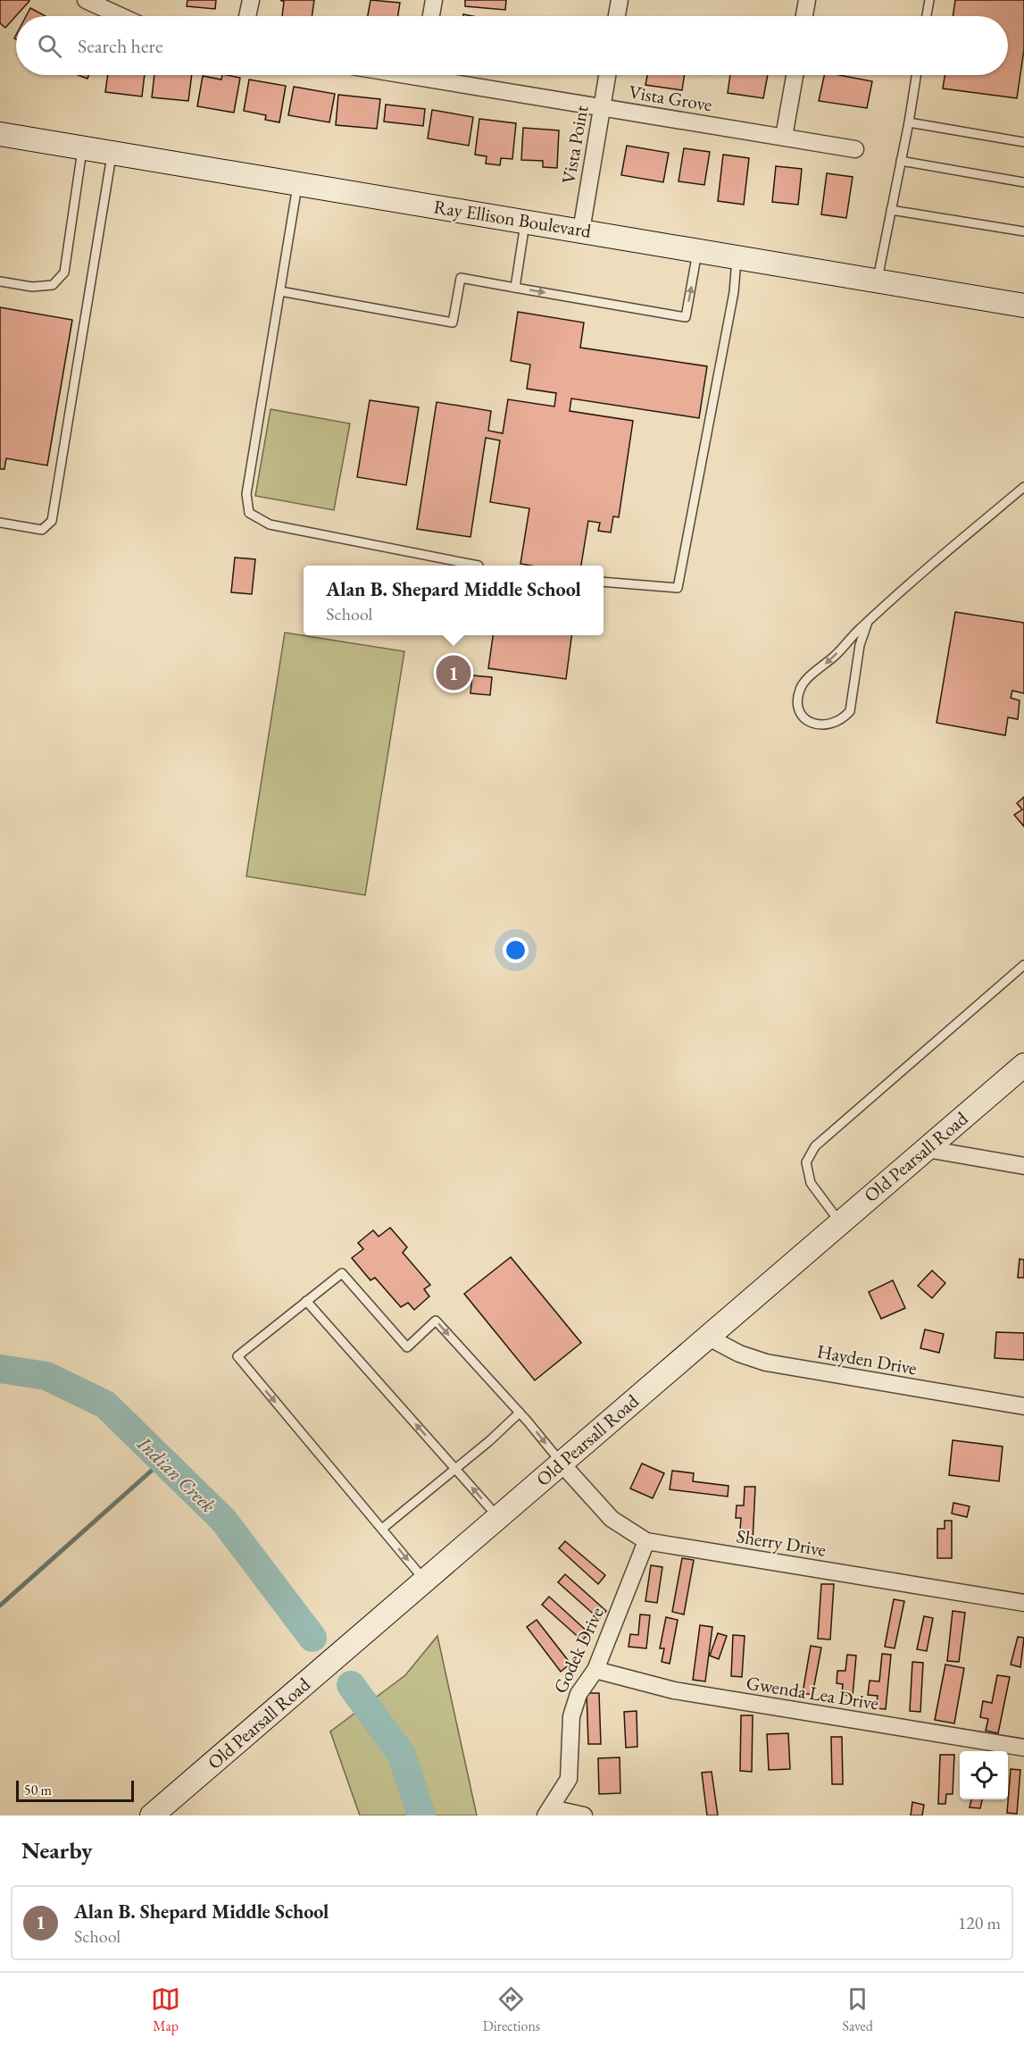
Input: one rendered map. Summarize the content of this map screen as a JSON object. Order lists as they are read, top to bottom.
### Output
{
  "streets": {
    "main road": ["Ray Ellison Boulevard", "Old Pearsall Road"],
    "street": [
      "Vista Grove",
      "Vista Point",
      "Hayden Drive",
      "Sherry Drive",
      "Godek Drive",
      "Gwenda Lea Drive"
    ]
  },
  "crossings": [
    ["Vista Grove", "Vista Point"],
    ["Vista Point", "Ray Ellison Boulevard"],
    ["Old Pearsall Road", "Hayden Drive"],
    ["Old Pearsall Road", "Sherry Drive"],
    ["Sherry Drive", "Godek Drive"],
    ["Godek Drive", "Gwenda Lea Drive"]
  ],
  "water": ["Indian Creek"],
  "scale_bar": "50 m",
  "page": {
    "search": "Search here",
    "popup": ["Alan B. Shepard Middle School", "School"],
    "pins": "1",
    "scale": "50 m",
    "heading": "Nearby",
    "list": [
      {
        "mark": "1",
        "name": "Alan B. Shepard Middle School",
        "note": "School",
        "value": "120 m"
      }
    ],
    "nav": ["Map", "Directions", "Saved"]
  }
}
